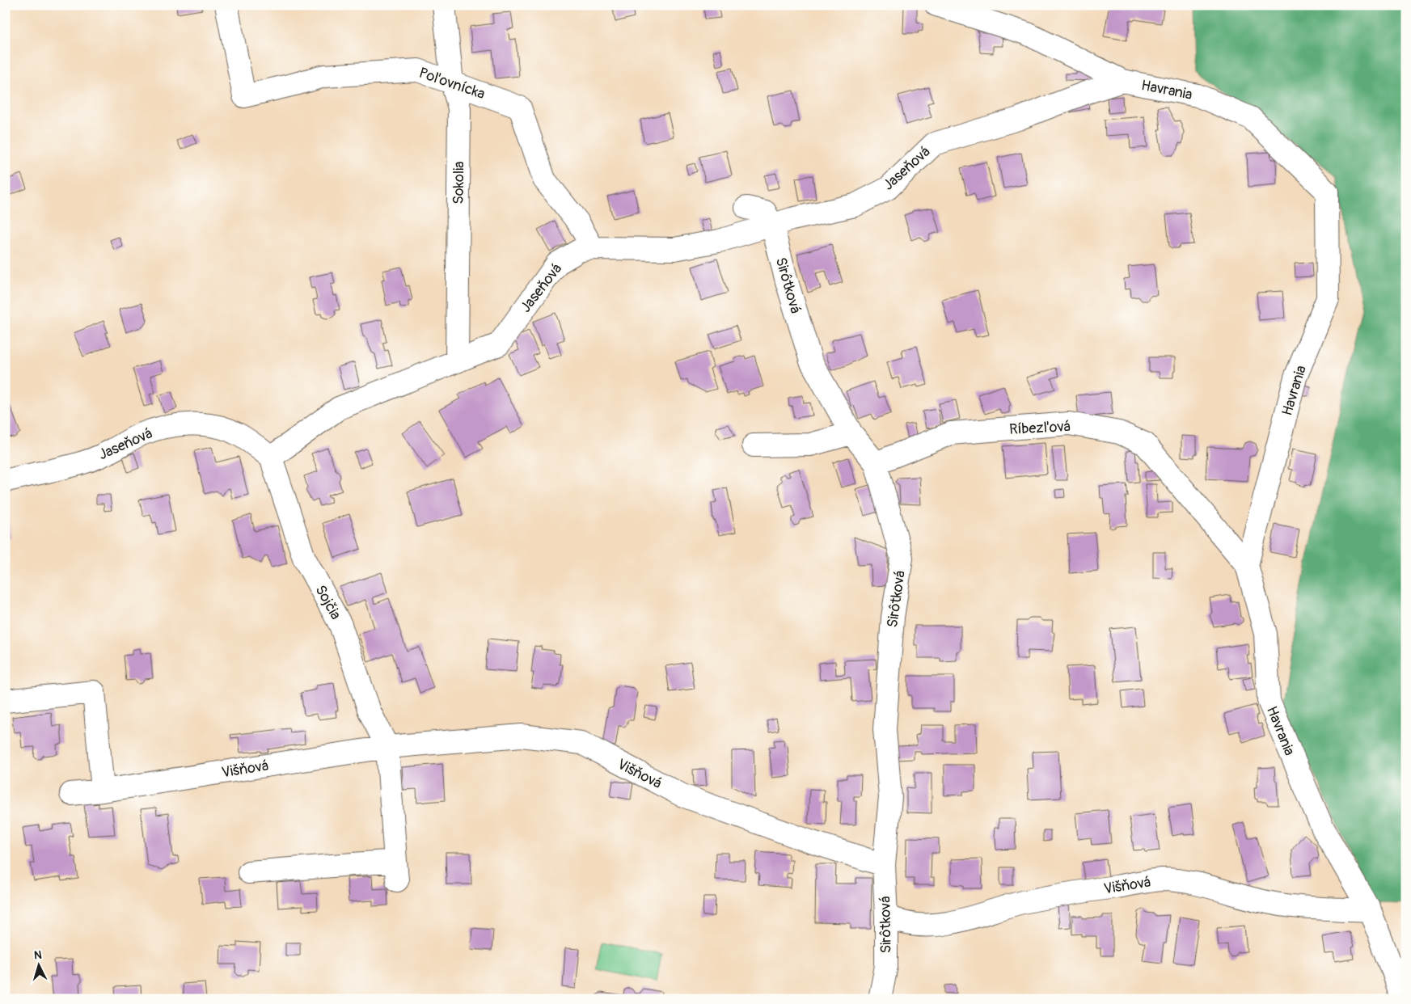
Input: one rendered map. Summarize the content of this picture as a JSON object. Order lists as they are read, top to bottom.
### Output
{
  "streets": {
    "street": [
      "Poľovnícka",
      "Havrania",
      "Jaseňová",
      "Sokolia",
      "Sirôtková",
      "Ríbezľová",
      "Sojčia",
      "Višňová"
    ]
  },
  "crossings": [
    ["Poľovnícka", "Jaseňová"],
    ["Poľovnícka", "Sokolia"],
    ["Havrania", "Jaseňová"],
    ["Havrania", "Ríbezľová"],
    ["Havrania", "Višňová"],
    ["Jaseňová", "Sokolia"],
    ["Jaseňová", "Sirôtková"],
    ["Jaseňová", "Sojčia"],
    ["Sirôtková", "Ríbezľová"],
    ["Sirôtková", "Višňová"],
    ["Sojčia", "Višňová"]
  ],
  "north": "top"
}
